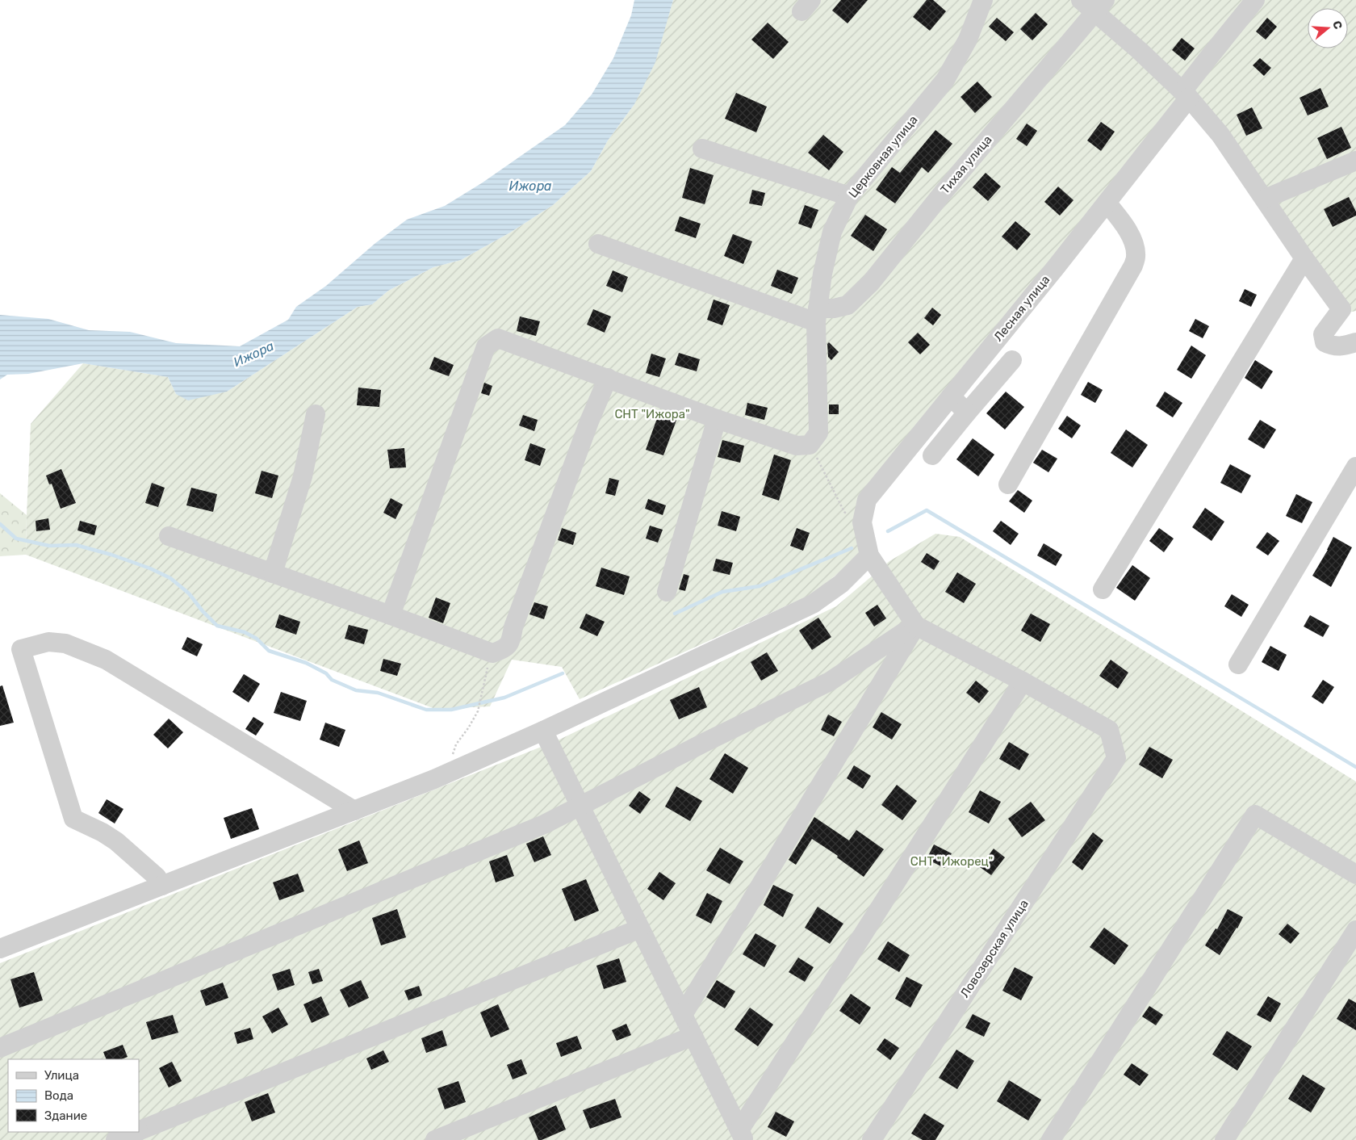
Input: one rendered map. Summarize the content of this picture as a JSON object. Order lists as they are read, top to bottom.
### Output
{
  "streets": {
    "street": [
      "Церковная улица",
      "Тихая улица",
      "Лесная улица",
      "Ловозерская улица"
    ]
  },
  "crossings": [
    ["Церковная улица", "Тихая улица"]
  ],
  "water": ["Ижора"],
  "parks": ["СНТ \"Ижора\"", "СНТ \"Ижорец\""],
  "legend": ["Улица", "Вода", "Здание"],
  "north": "right"
}
